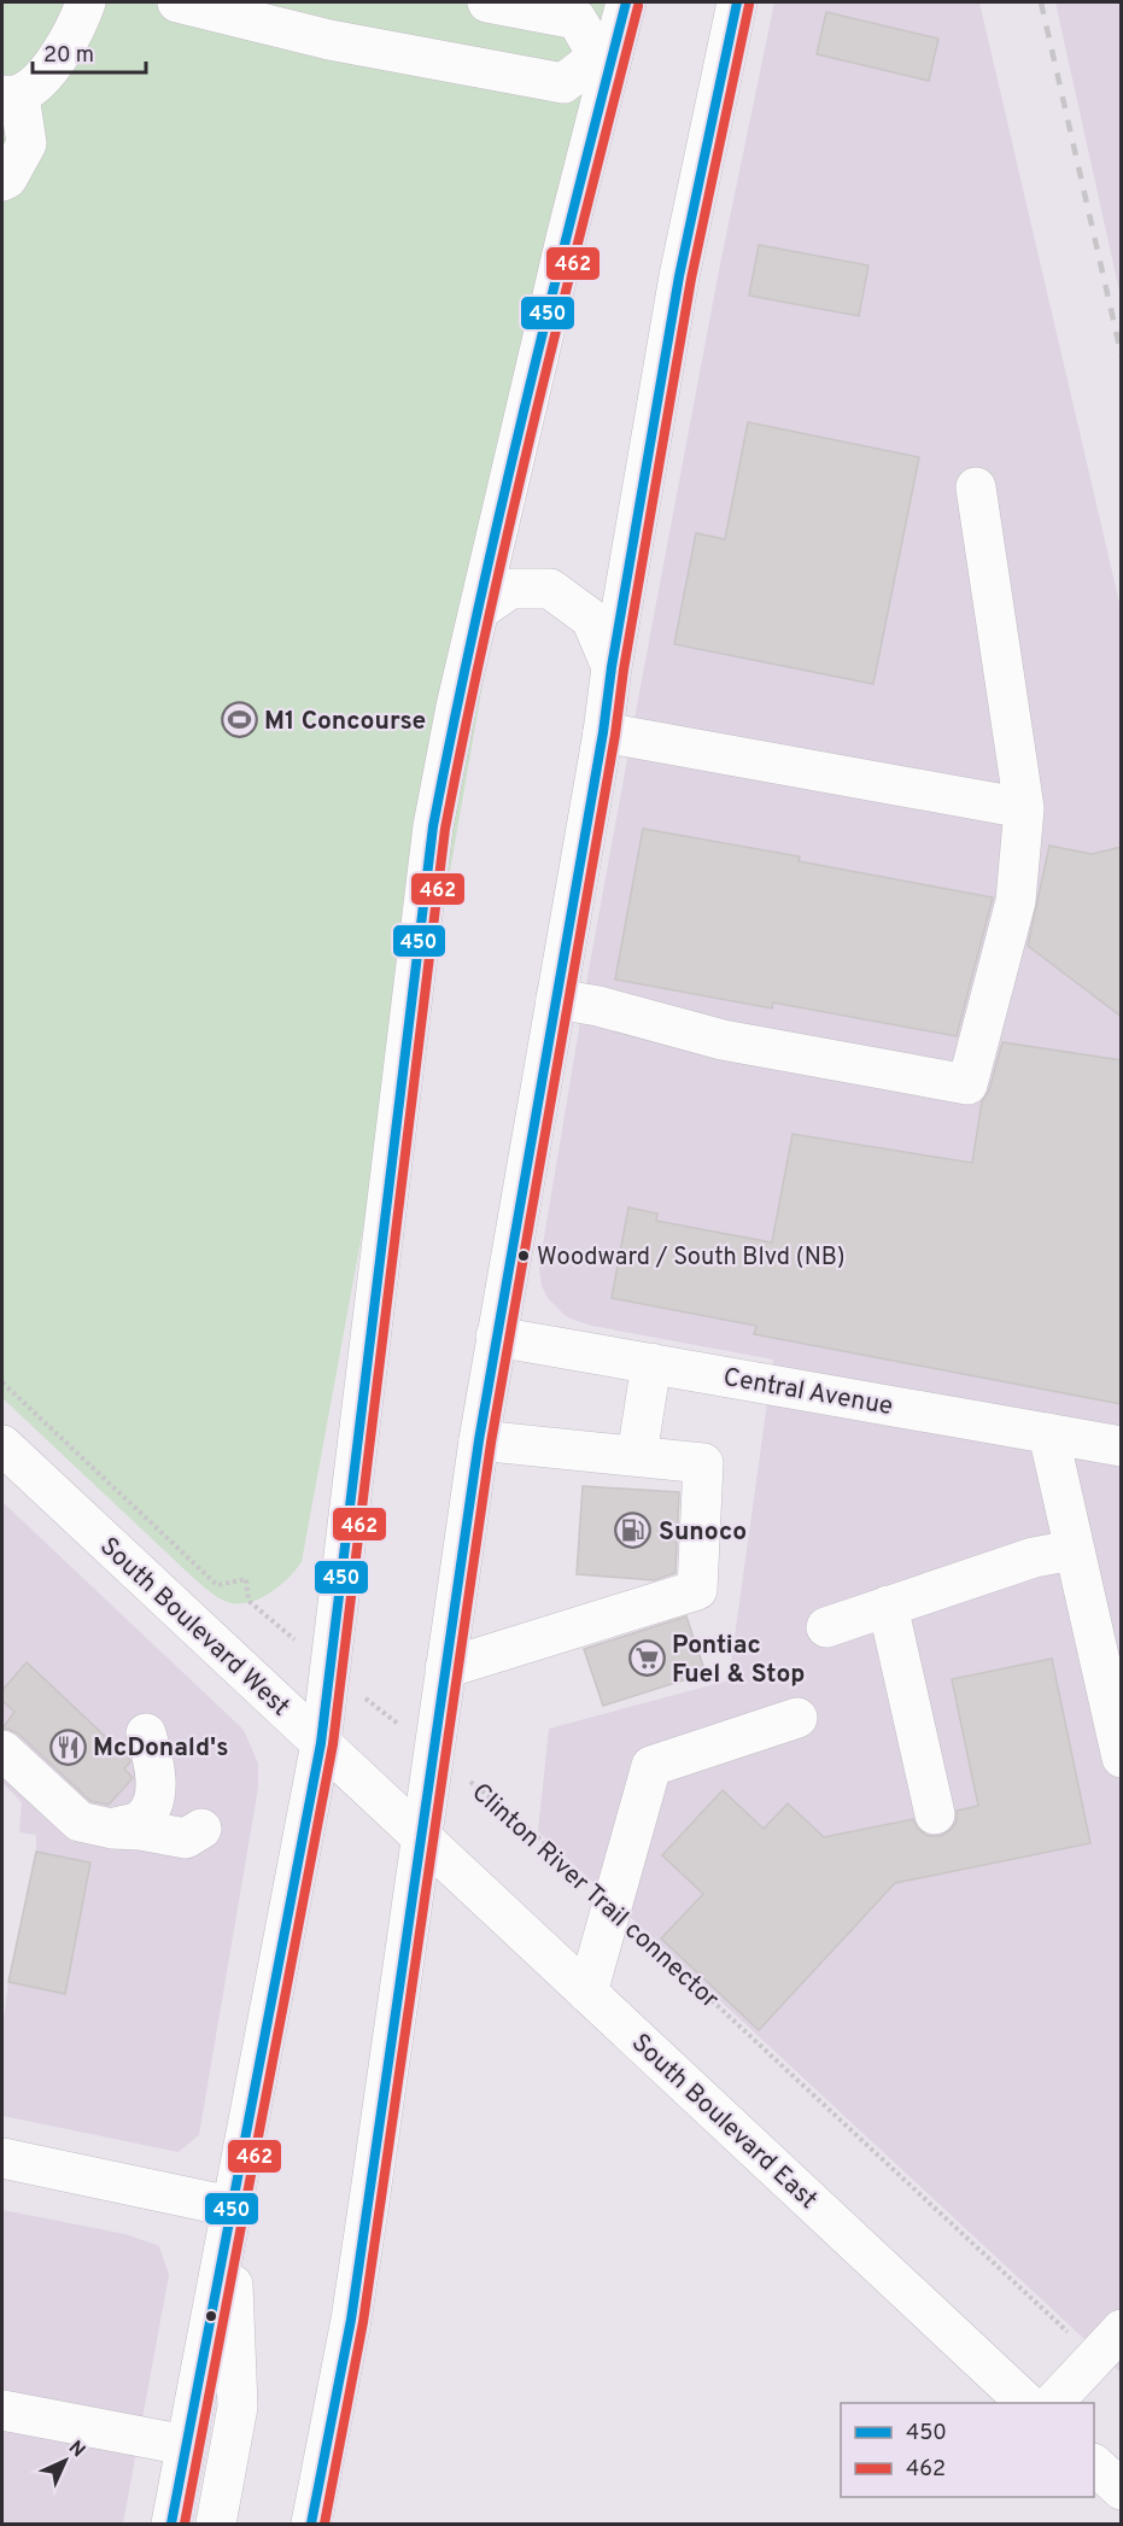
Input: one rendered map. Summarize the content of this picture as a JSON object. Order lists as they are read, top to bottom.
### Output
{
  "streets": {
    "main road": ["Central Avenue", "South Boulevard West", "South Boulevard East"],
    "path": ["Clinton River Trail connector"]
  },
  "crossings": [
    ["South Boulevard West", "South Boulevard East"]
  ],
  "places": {
    "sports": ["M1 Concourse"],
    "other": ["Woodward / South Blvd (NB)"],
    "fuel station": ["Sunoco"],
    "supermarket": ["Pontiac Fuel & Stop"],
    "restaurant": ["McDonald's"]
  },
  "lines": ["transit line 450", "transit line 462"],
  "legend": ["450", "462"],
  "scale_bar": "20 m",
  "north": "top right"
}
